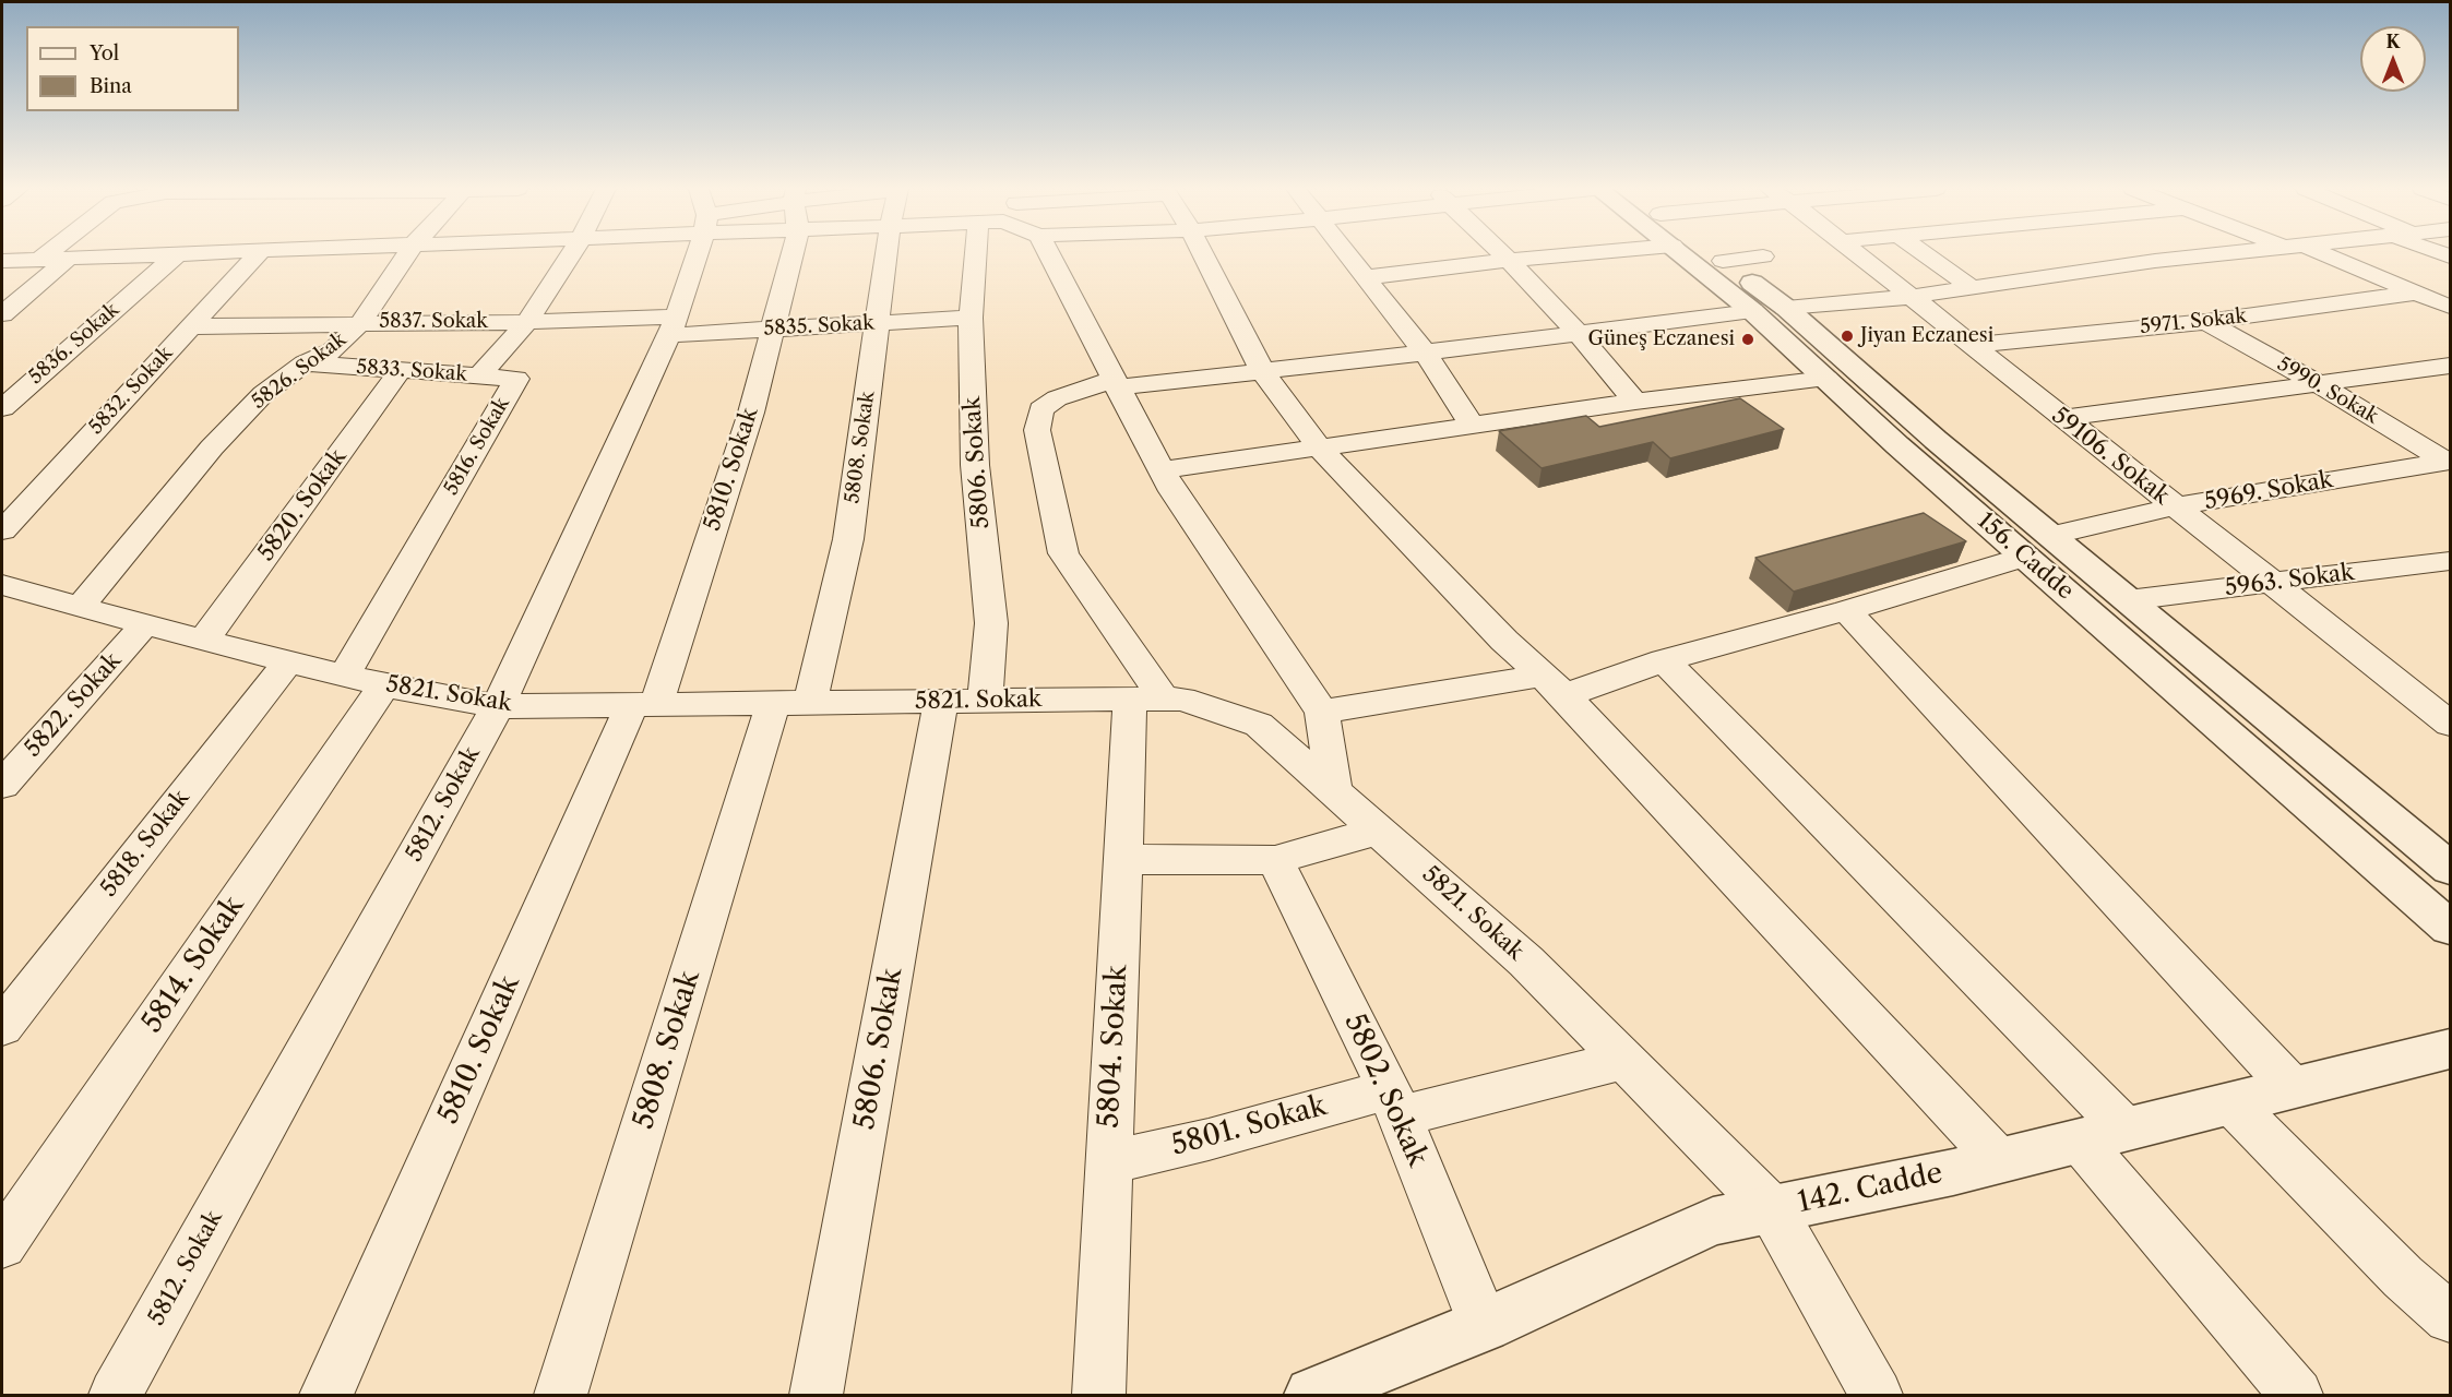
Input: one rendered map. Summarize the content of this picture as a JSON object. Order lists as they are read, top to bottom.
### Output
{
  "streets": {
    "street": [
      "5837. Sokak",
      "5971. Sokak",
      "5835. Sokak",
      "5836. Sokak",
      "5826. Sokak",
      "5833. Sokak",
      "5832. Sokak",
      "5990. Sokak",
      "5816. Sokak",
      "5808. Sokak",
      "59106. Sokak",
      "5806. Sokak",
      "5810. Sokak",
      "5969. Sokak",
      "5820. Sokak",
      "156. Cadde",
      "5963. Sokak",
      "5821. Sokak",
      "5822. Sokak",
      "5812. Sokak",
      "5818. Sokak",
      "5814. Sokak",
      "5804. Sokak",
      "5802. Sokak",
      "5801. Sokak",
      "142. Cadde"
    ]
  },
  "crossings": [
    ["5837. Sokak", "5835. Sokak"],
    ["5837. Sokak", "5826. Sokak"],
    ["5837. Sokak", "5832. Sokak"],
    ["5837. Sokak", "5816. Sokak"],
    ["5837. Sokak", "5812. Sokak"],
    ["5971. Sokak", "5990. Sokak"],
    ["5971. Sokak", "59106. Sokak"],
    ["5835. Sokak", "5808. Sokak"],
    ["5835. Sokak", "5806. Sokak"],
    ["5835. Sokak", "5810. Sokak"],
    ["5835. Sokak", "5812. Sokak"],
    ["5826. Sokak", "5833. Sokak"],
    ["5826. Sokak", "5821. Sokak"],
    ["5833. Sokak", "5816. Sokak"],
    ["5833. Sokak", "5820. Sokak"],
    ["5990. Sokak", "5969. Sokak"],
    ["5816. Sokak", "5821. Sokak"],
    ["5808. Sokak", "5821. Sokak"],
    ["59106. Sokak", "5969. Sokak"],
    ["59106. Sokak", "5963. Sokak"],
    ["5806. Sokak", "5821. Sokak"],
    ["5810. Sokak", "5821. Sokak"],
    ["5969. Sokak", "156. Cadde"],
    ["5820. Sokak", "5821. Sokak"],
    ["156. Cadde", "5963. Sokak"],
    ["5821. Sokak", "5822. Sokak"],
    ["5821. Sokak", "5812. Sokak"],
    ["5821. Sokak", "5818. Sokak"],
    ["5821. Sokak", "5814. Sokak"],
    ["5821. Sokak", "5804. Sokak"],
    ["5821. Sokak", "5801. Sokak"],
    ["5821. Sokak", "142. Cadde"],
    ["5804. Sokak", "5801. Sokak"],
    ["5802. Sokak", "5801. Sokak"],
    ["5802. Sokak", "142. Cadde"]
  ],
  "places": ["Jiyan Eczanesi", "Güneş Eczanesi"],
  "legend": ["Yol", "Bina"],
  "north": "top"
}
